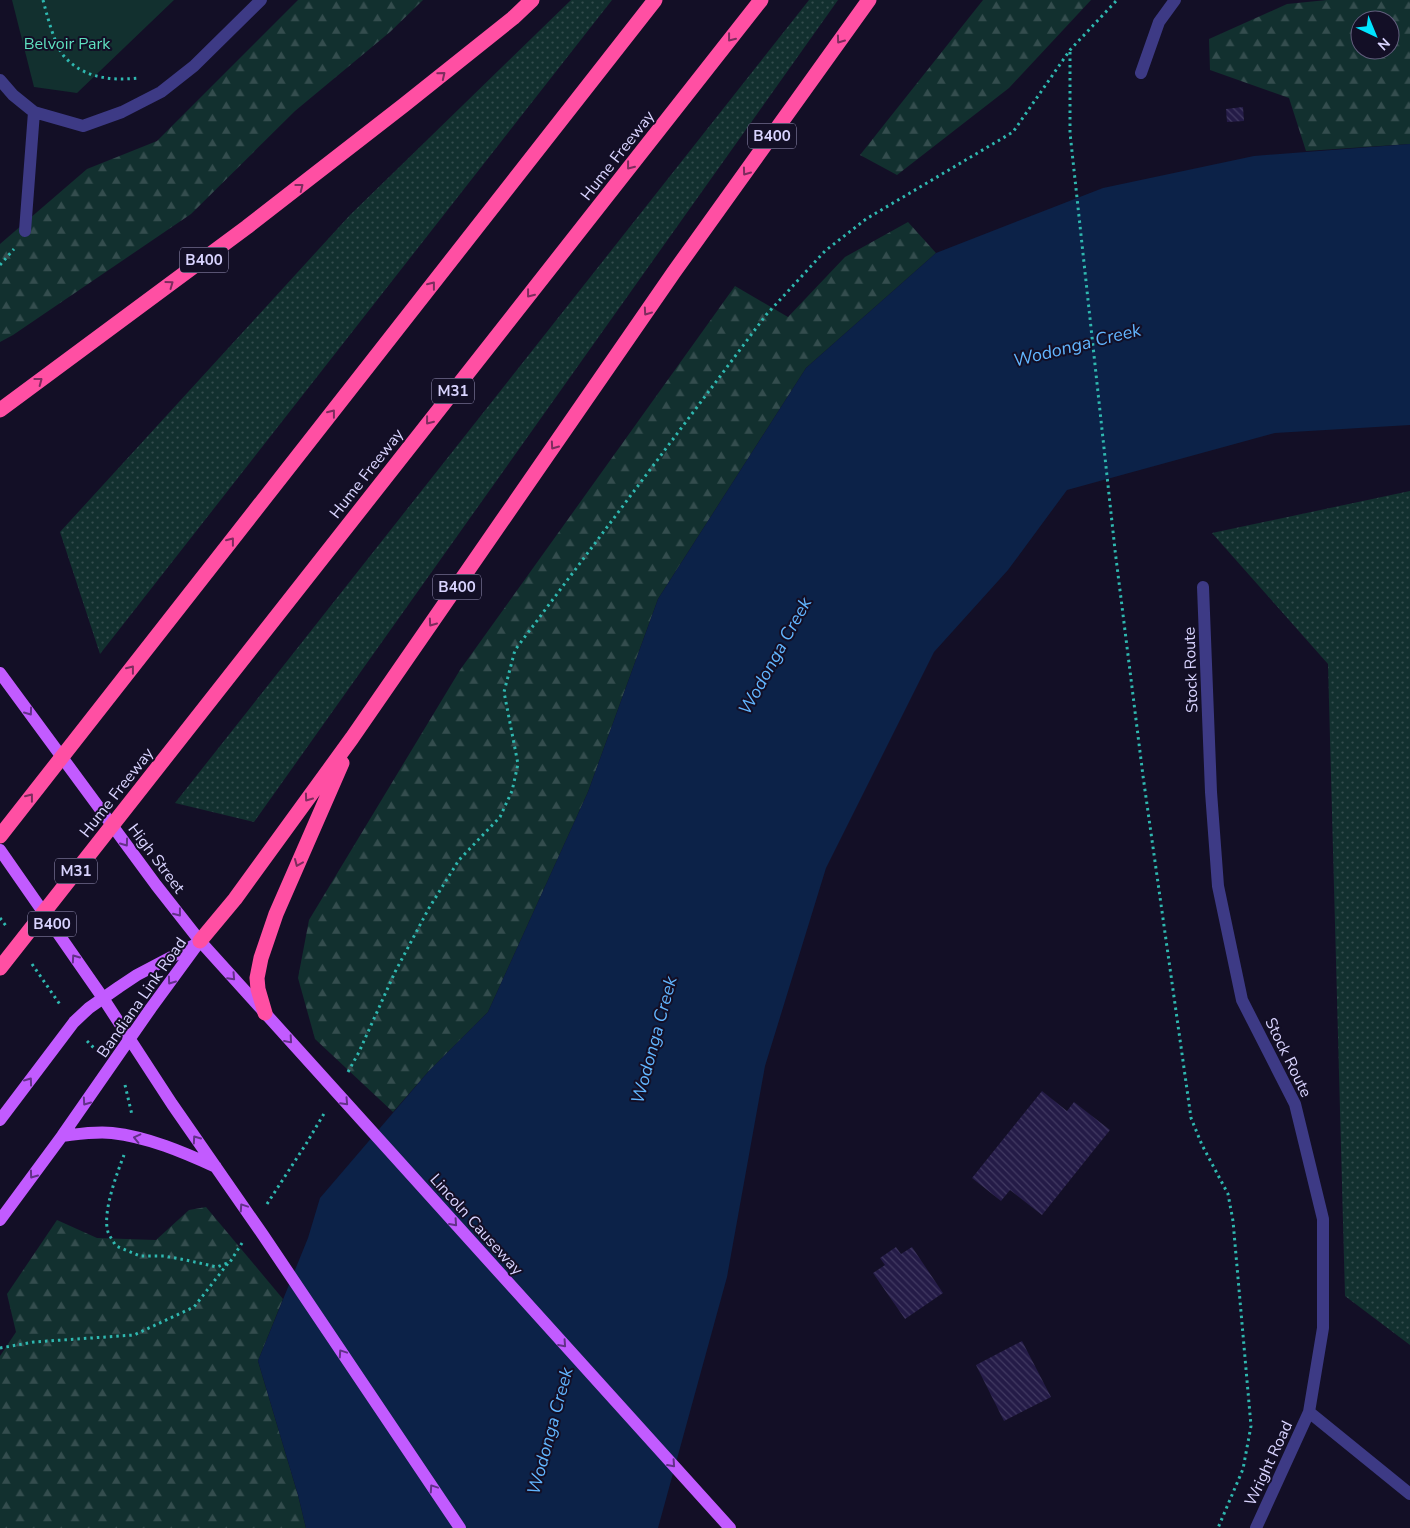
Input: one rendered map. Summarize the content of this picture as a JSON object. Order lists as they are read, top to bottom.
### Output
{
  "streets": {
    "highway": ["B400", "Hume Freeway", "M31"],
    "main road": ["High Street", "Bandiana Link Road", "Lincoln Causeway"],
    "street": ["Stock Route", "Wright Road"]
  },
  "crossings": [
    ["B400", "High Street"],
    ["B400", "Bandiana Link Road"],
    ["B400", "Lincoln Causeway"],
    ["Stock Route", "Wright Road"],
    ["High Street", "Bandiana Link Road"],
    ["High Street", "Lincoln Causeway"],
    ["Bandiana Link Road", "Lincoln Causeway"]
  ],
  "one_way": ["Lincoln Causeway"],
  "water": ["Wodonga Creek"],
  "parks": ["Belvoir Park"],
  "north": "bottom right"
}
